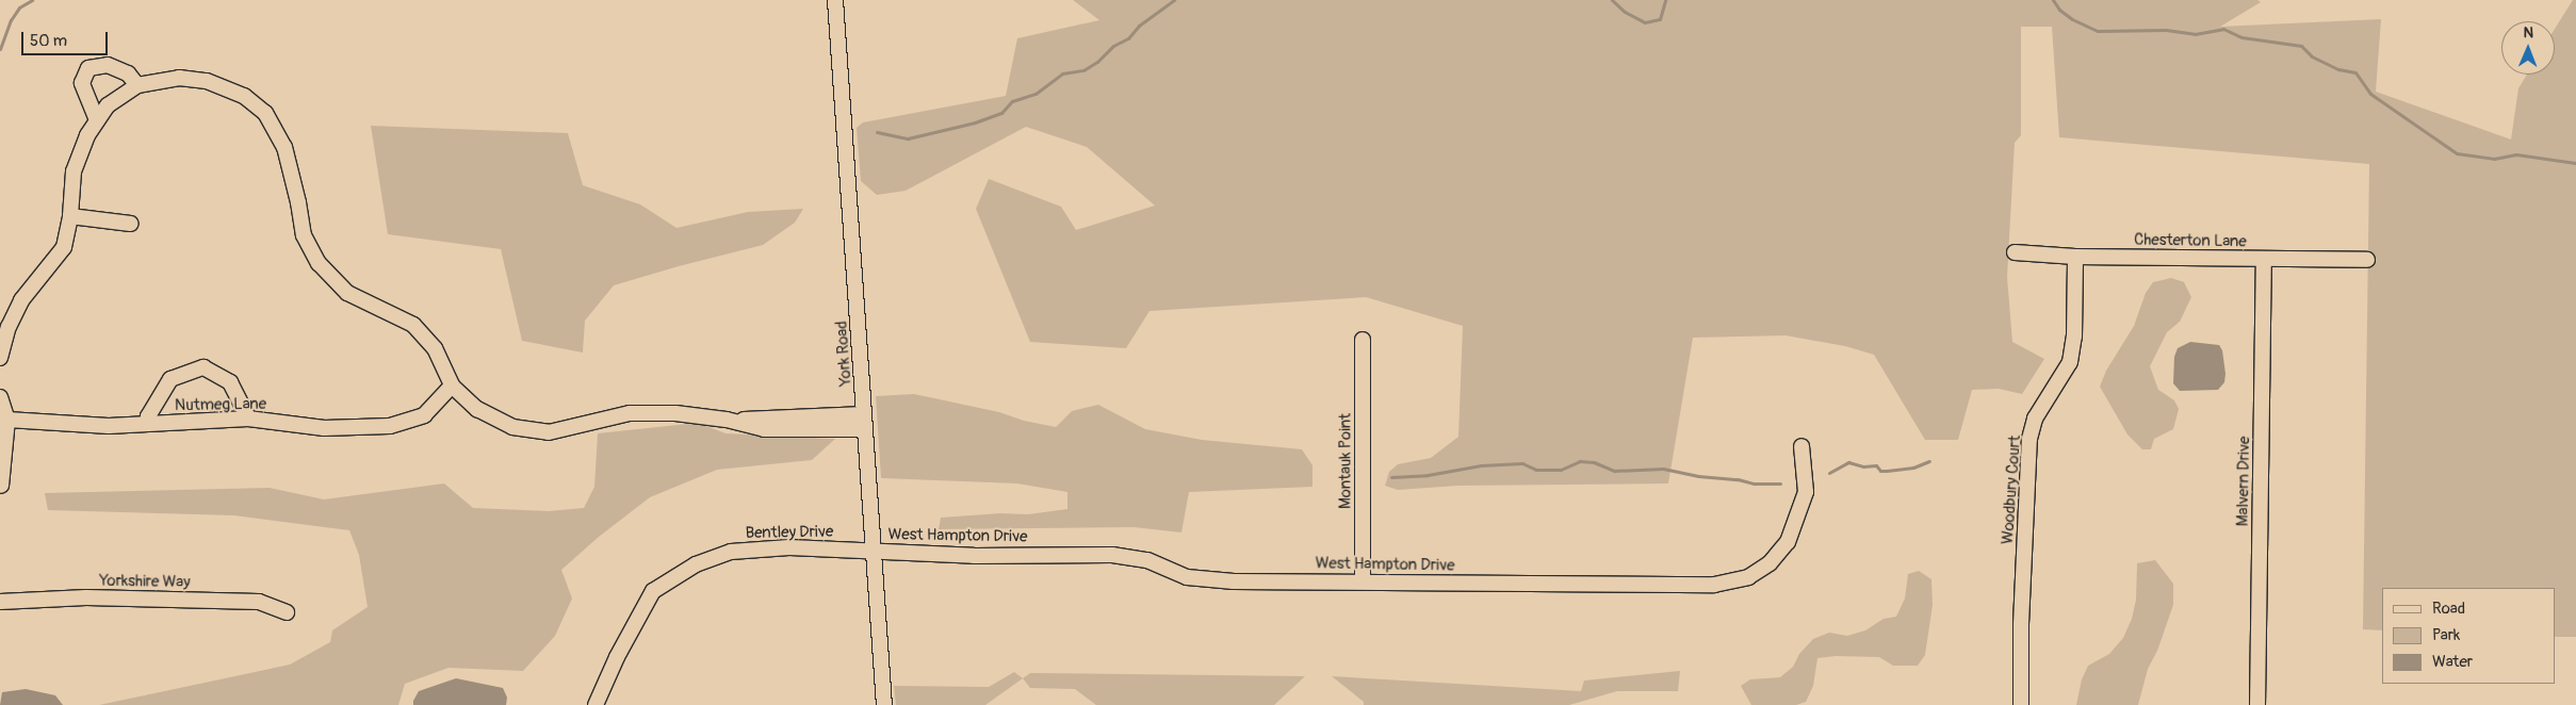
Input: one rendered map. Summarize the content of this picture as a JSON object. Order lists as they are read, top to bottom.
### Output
{
  "streets": {
    "street": [
      "Chesterton Lane",
      "York Road",
      "Nutmeg Lane",
      "Montauk Point",
      "Malvern Drive",
      "Woodbury Court",
      "Bentley Drive",
      "West Hampton Drive",
      "Yorkshire Way"
    ]
  },
  "crossings": [
    ["Chesterton Lane", "Malvern Drive"],
    ["Chesterton Lane", "Woodbury Court"],
    ["York Road", "Bentley Drive"],
    ["York Road", "West Hampton Drive"],
    ["Montauk Point", "West Hampton Drive"],
    ["Bentley Drive", "West Hampton Drive"]
  ],
  "legend": ["Road", "Park", "Water"],
  "scale_bar": "50 m",
  "north": "top"
}
